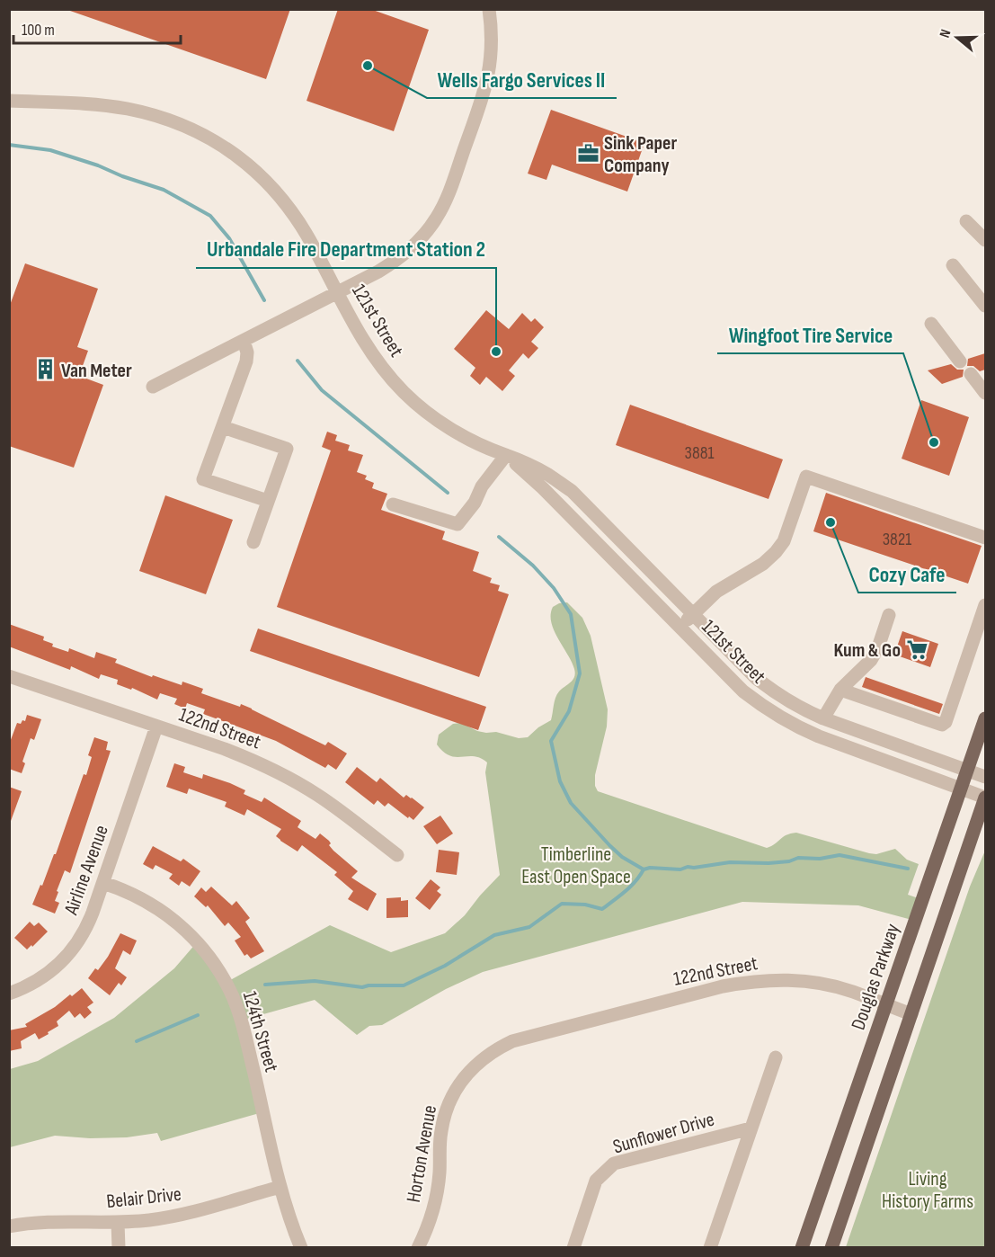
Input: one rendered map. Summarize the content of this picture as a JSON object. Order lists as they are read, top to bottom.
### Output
{
  "streets": {
    "main road": ["Douglas Parkway"],
    "street": [
      "121st Street",
      "122nd Street",
      "Airline Avenue",
      "124th Street",
      "Sunflower Drive",
      "Horton Avenue",
      "Belair Drive"
    ]
  },
  "crossings": [
    ["121st Street", "Douglas Parkway"],
    ["122nd Street", "Airline Avenue"],
    ["122nd Street", "Douglas Parkway"],
    ["122nd Street", "Horton Avenue"],
    ["Airline Avenue", "124th Street"],
    ["124th Street", "Belair Drive"]
  ],
  "parks": ["Timberline East Open Space", "Living History Farms"],
  "places": {
    "other": [
      "Wells Fargo Services II",
      "Urbandale Fire Department Station 2",
      "Wingfoot Tire Service",
      "Cozy Cafe"
    ],
    "office": ["Sink Paper Company"],
    "building": ["Van Meter"],
    "supermarket": ["Kum & Go"]
  },
  "house_numbers": ["3881", "3821"],
  "scale_bar": "100 m",
  "north": "left"
}
